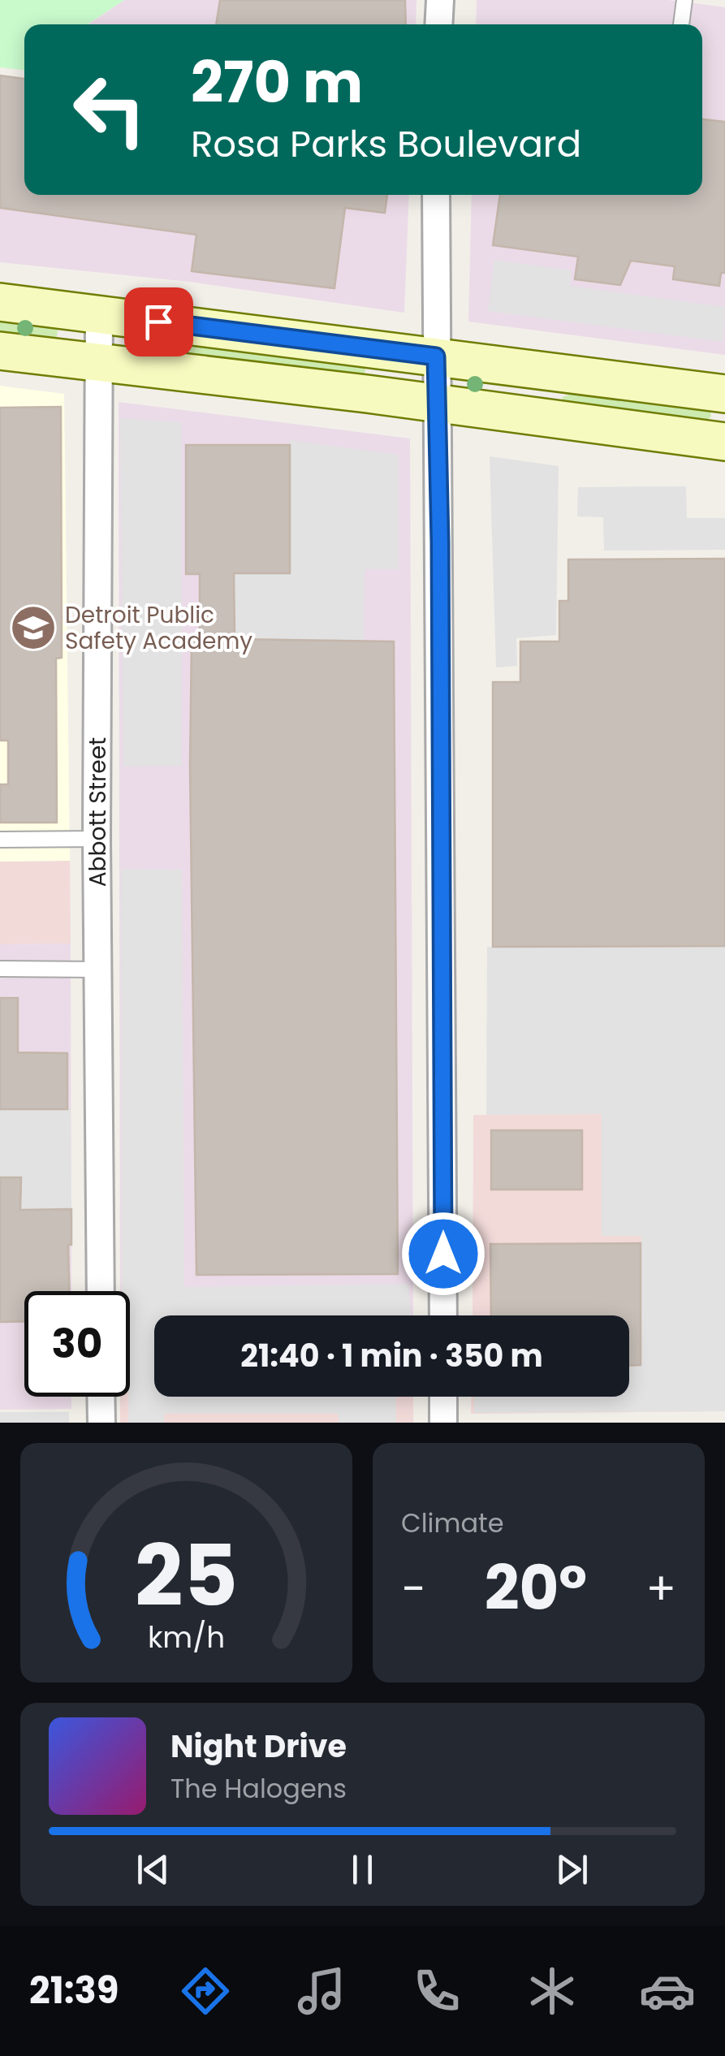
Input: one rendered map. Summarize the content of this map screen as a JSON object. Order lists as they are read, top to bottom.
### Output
{
  "streets": {
    "street": ["Abbott Street"]
  },
  "places": {
    "school or university": ["Detroit Public Safety Academy"]
  },
  "page": {
    "turn": ["270 m", "Rosa Parks Boulevard"],
    "limit": "30",
    "trip": "21:40 · 1 min · 350 m",
    "tile": "Climate",
    "heat": ["−", "20°", "+"],
    "song": ["Night Drive", "The Halogens"],
    "tabs": "21:39",
    "gauge": ["25", "km/h"]
  }
}
